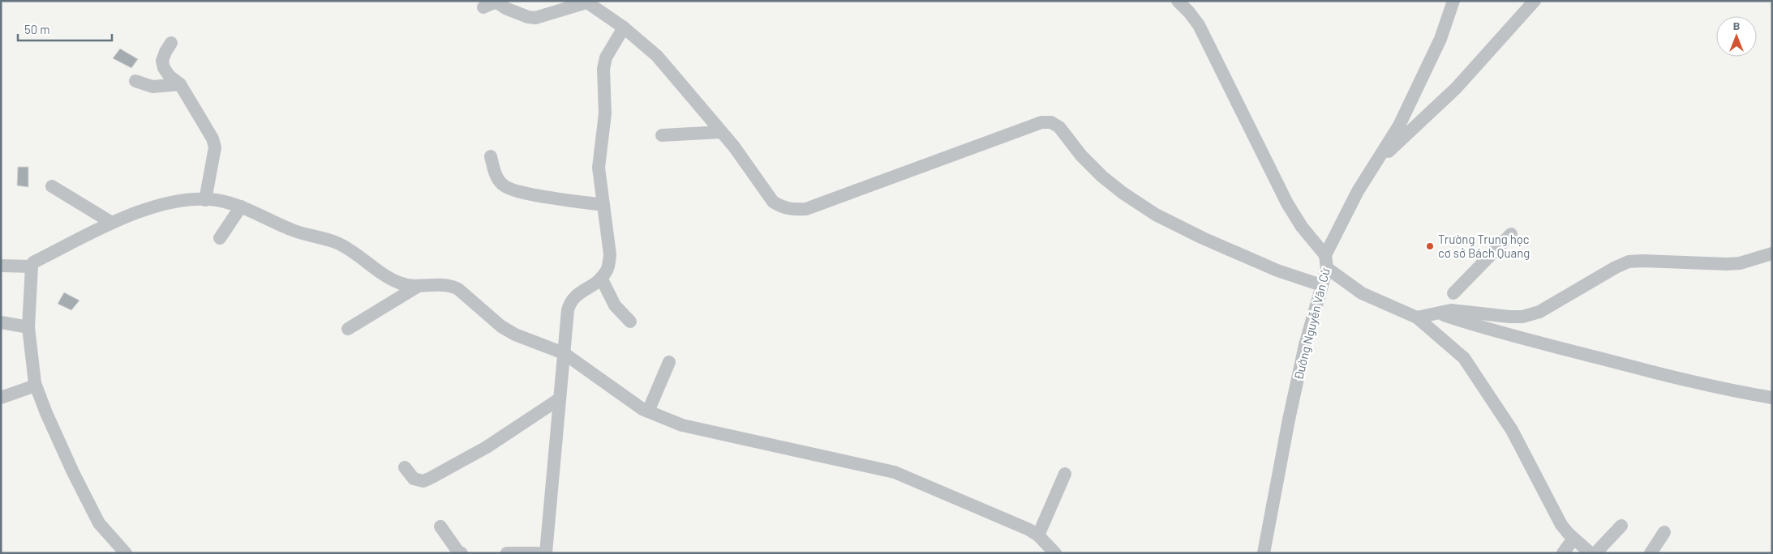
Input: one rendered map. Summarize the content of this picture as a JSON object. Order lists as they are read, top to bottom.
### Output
{
  "streets": {
    "street": ["Đường Nguyễn Văn Cừ"]
  },
  "places": ["Trường Trung học cơ sở Bách Quang"],
  "scale_bar": "50 m",
  "north": "top"
}
